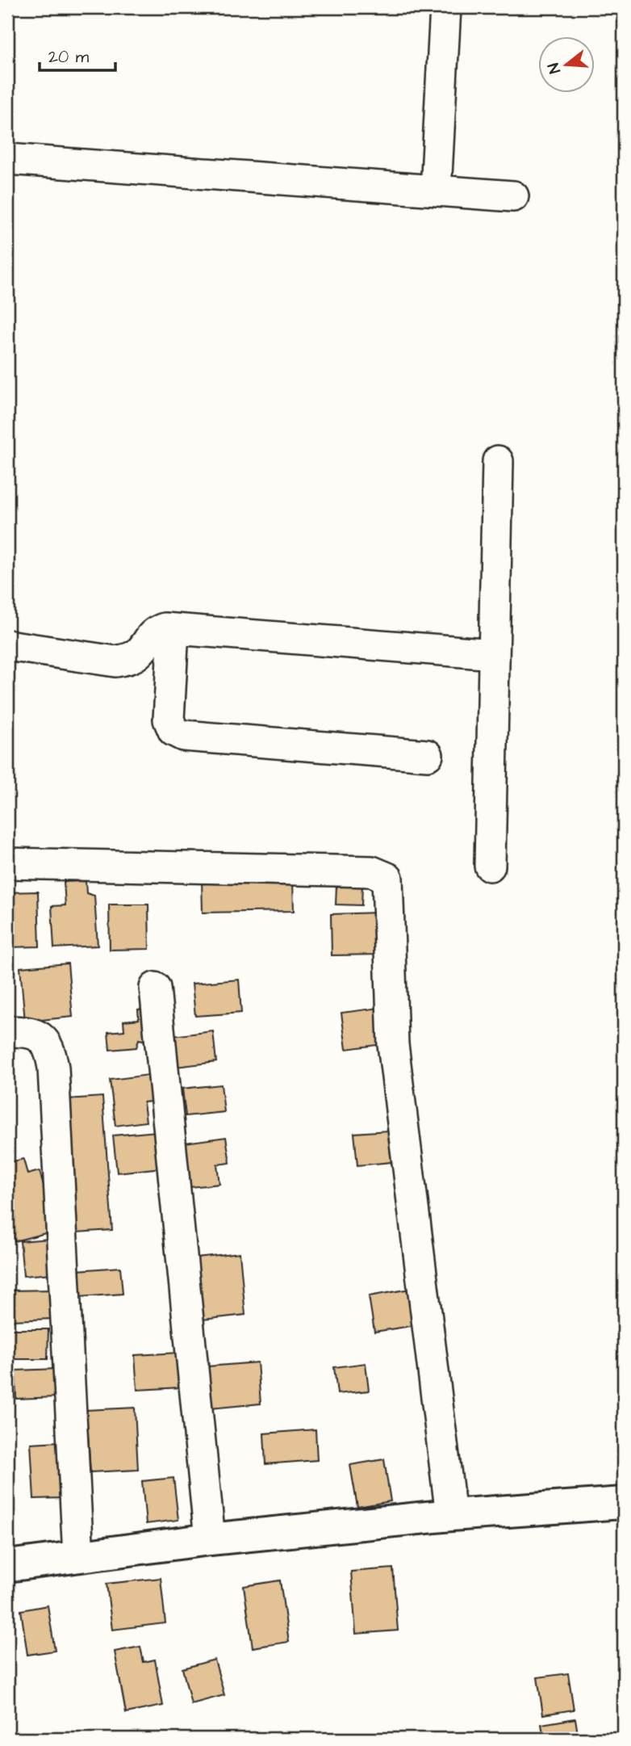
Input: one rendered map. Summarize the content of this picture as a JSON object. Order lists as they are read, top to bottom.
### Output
{
  "scale_bar": "20 m",
  "north": "left"
}
